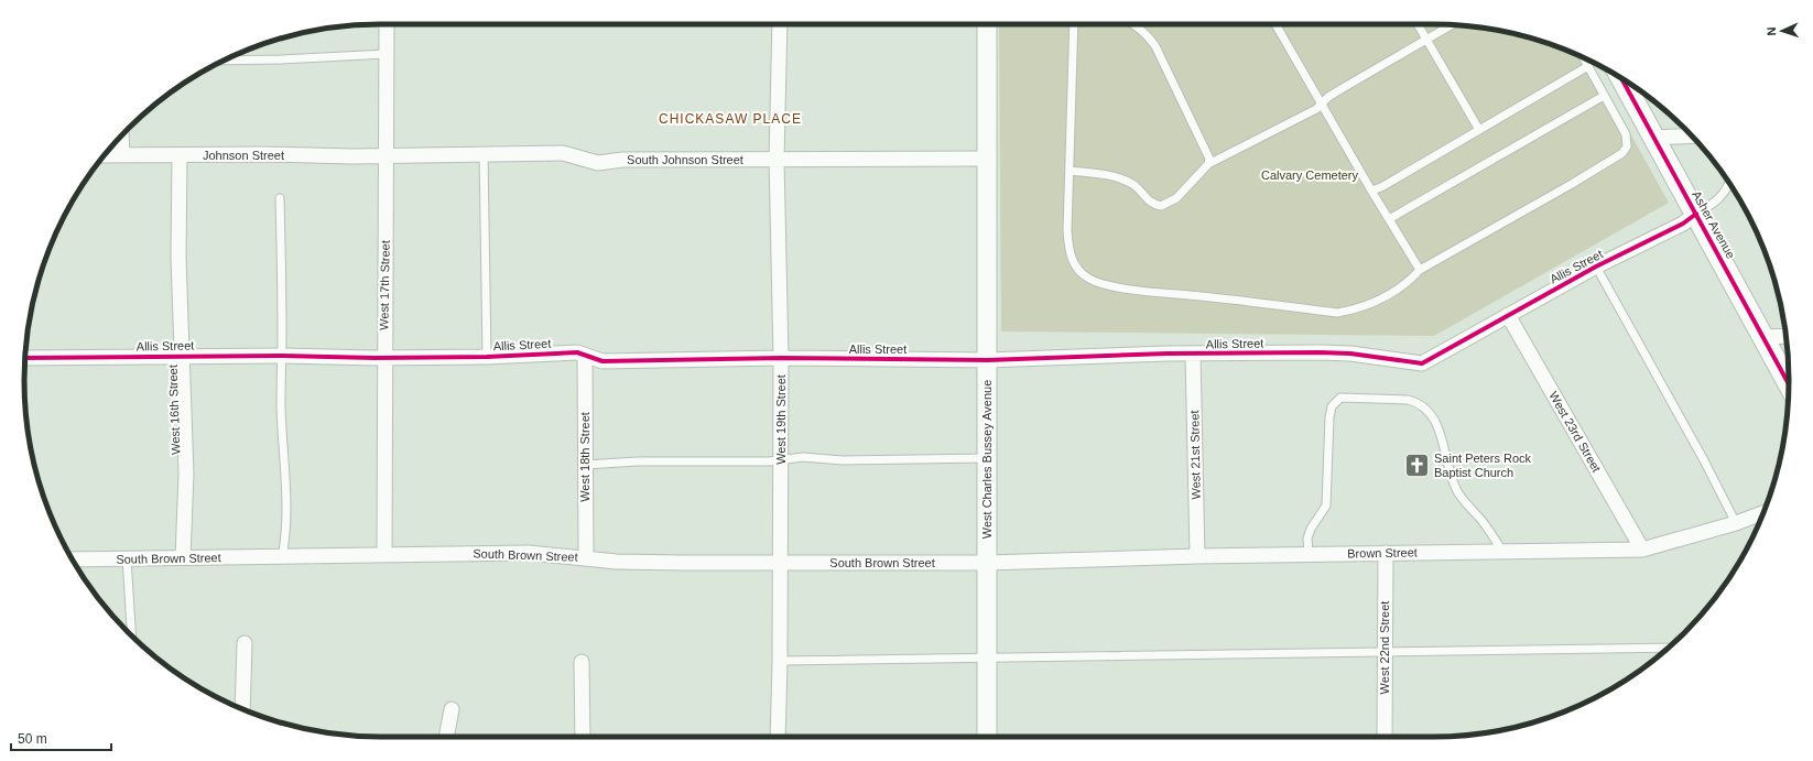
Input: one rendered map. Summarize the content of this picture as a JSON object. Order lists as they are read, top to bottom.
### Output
{
  "streets": {
    "main road": ["Asher Avenue"],
    "street": [
      "Johnson Street",
      "South Johnson Street",
      "Allis Street",
      "West 17th Street",
      "West 16th Street",
      "West 19th Street",
      "West 23rd Street",
      "West 21st Street",
      "West 18th Street",
      "West Charles Bussey Avenue",
      "Brown Street",
      "South Brown Street",
      "West 22nd Street"
    ]
  },
  "crossings": [
    ["Johnson Street", "South Johnson Street"],
    ["Johnson Street", "West 17th Street"],
    ["Johnson Street", "West 16th Street"],
    ["South Johnson Street", "West 17th Street"],
    ["South Johnson Street", "West 19th Street"],
    ["South Johnson Street", "West Charles Bussey Avenue"],
    ["Asher Avenue", "Allis Street"],
    ["Allis Street", "West 17th Street"],
    ["Allis Street", "West 16th Street"],
    ["Allis Street", "West 19th Street"],
    ["Allis Street", "West 23rd Street"],
    ["Allis Street", "West 21st Street"],
    ["Allis Street", "West 18th Street"],
    ["Allis Street", "West Charles Bussey Avenue"],
    ["West 17th Street", "South Brown Street"],
    ["West 16th Street", "South Brown Street"],
    ["West 19th Street", "South Brown Street"],
    ["West 23rd Street", "Brown Street"],
    ["West 21st Street", "Brown Street"],
    ["West 18th Street", "South Brown Street"],
    ["West Charles Bussey Avenue", "Brown Street"],
    ["West Charles Bussey Avenue", "South Brown Street"],
    ["Brown Street", "South Brown Street"],
    ["Brown Street", "West 22nd Street"]
  ],
  "districts": ["CHICKASAW PLACE"],
  "parks": ["Calvary Cemetery"],
  "places": {
    "church": ["Saint Peters Rock Baptist Church"]
  },
  "scale_bar": "50 m",
  "north": "left"
}
